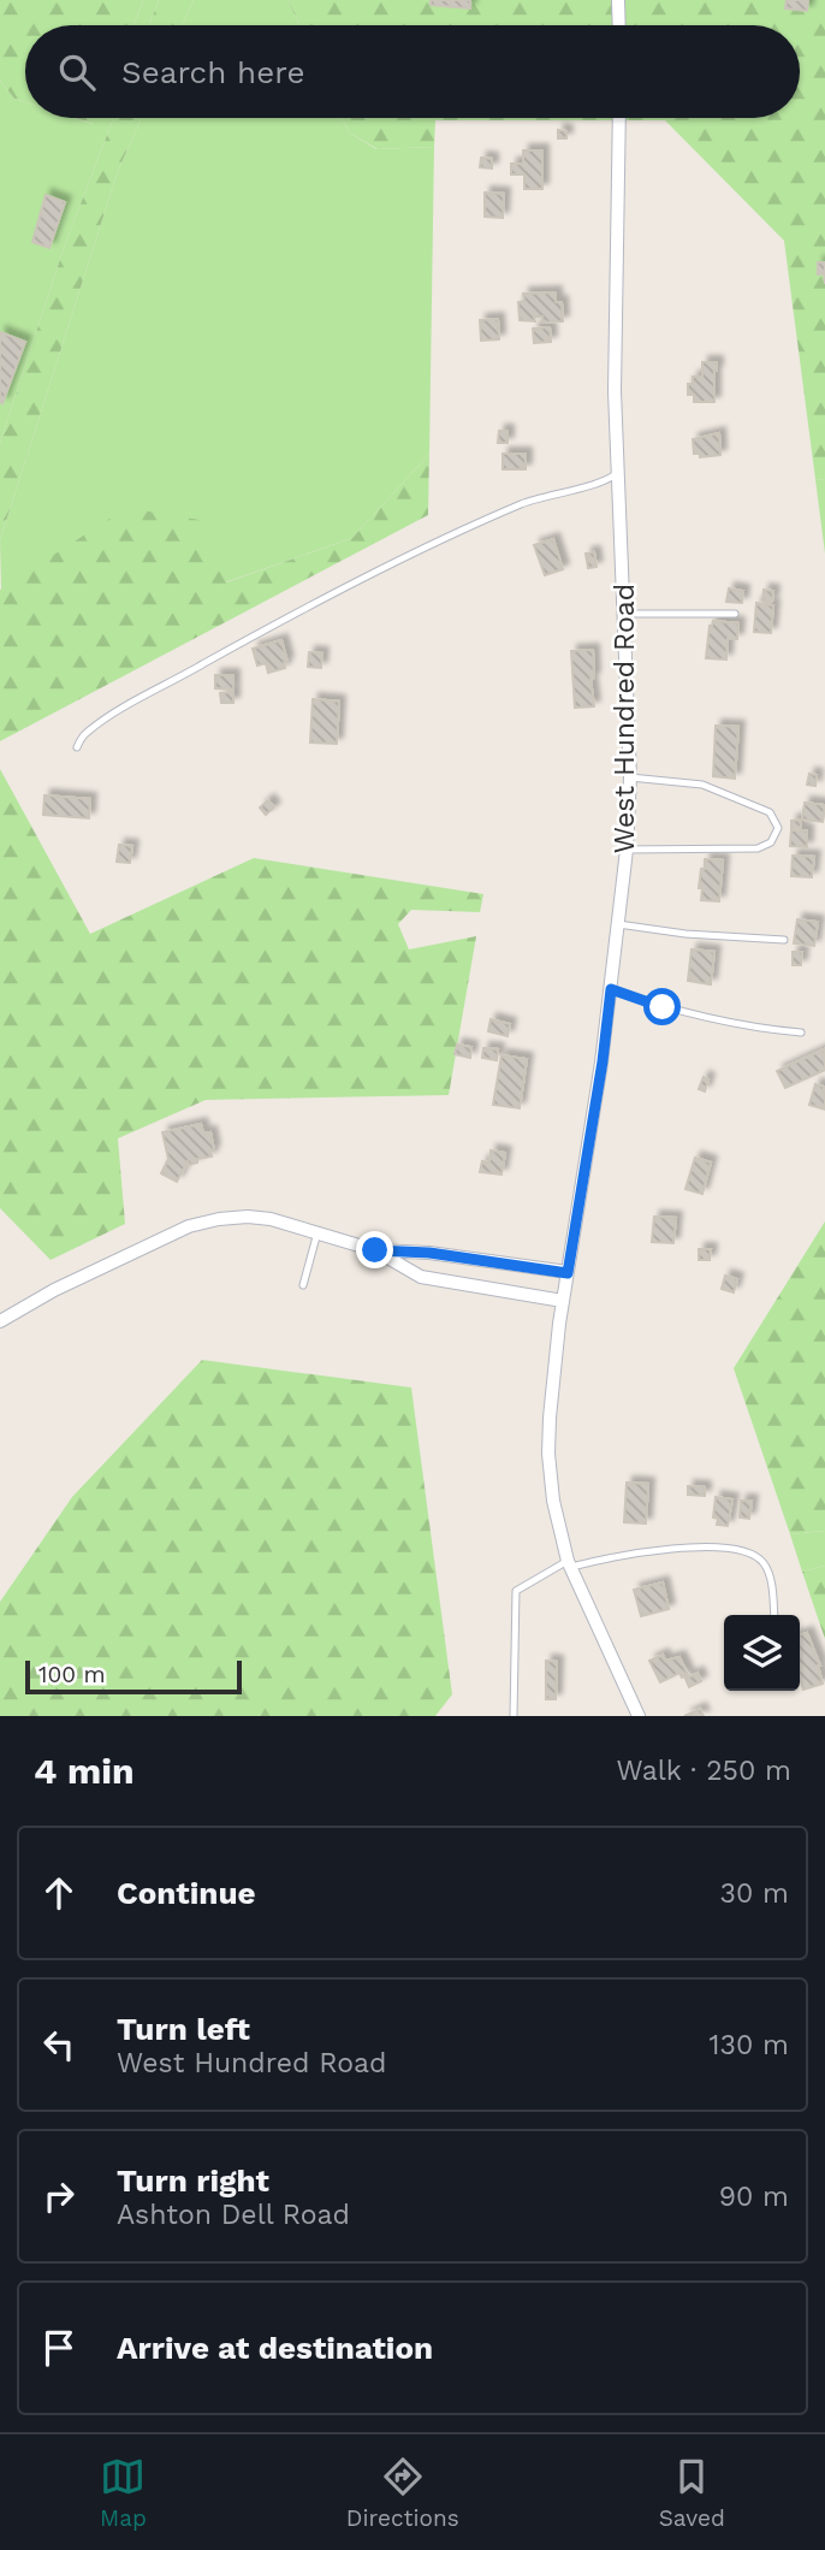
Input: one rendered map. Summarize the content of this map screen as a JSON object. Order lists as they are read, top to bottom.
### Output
{
  "streets": {
    "street": ["West Hundred Road"]
  },
  "scale_bar": "100 m",
  "page": {
    "search": "Search here",
    "scale": "100 m",
    "heading": ["4 min", "Walk · 250 m"],
    "list": [
      ["Continue", "30 m"],
      ["Turn left", "West Hundred Road", "130 m"],
      ["Turn right", "Ashton Dell Road", "90 m"],
      "Arrive at destination"
    ],
    "nav": ["Map", "Directions", "Saved"]
  }
}
